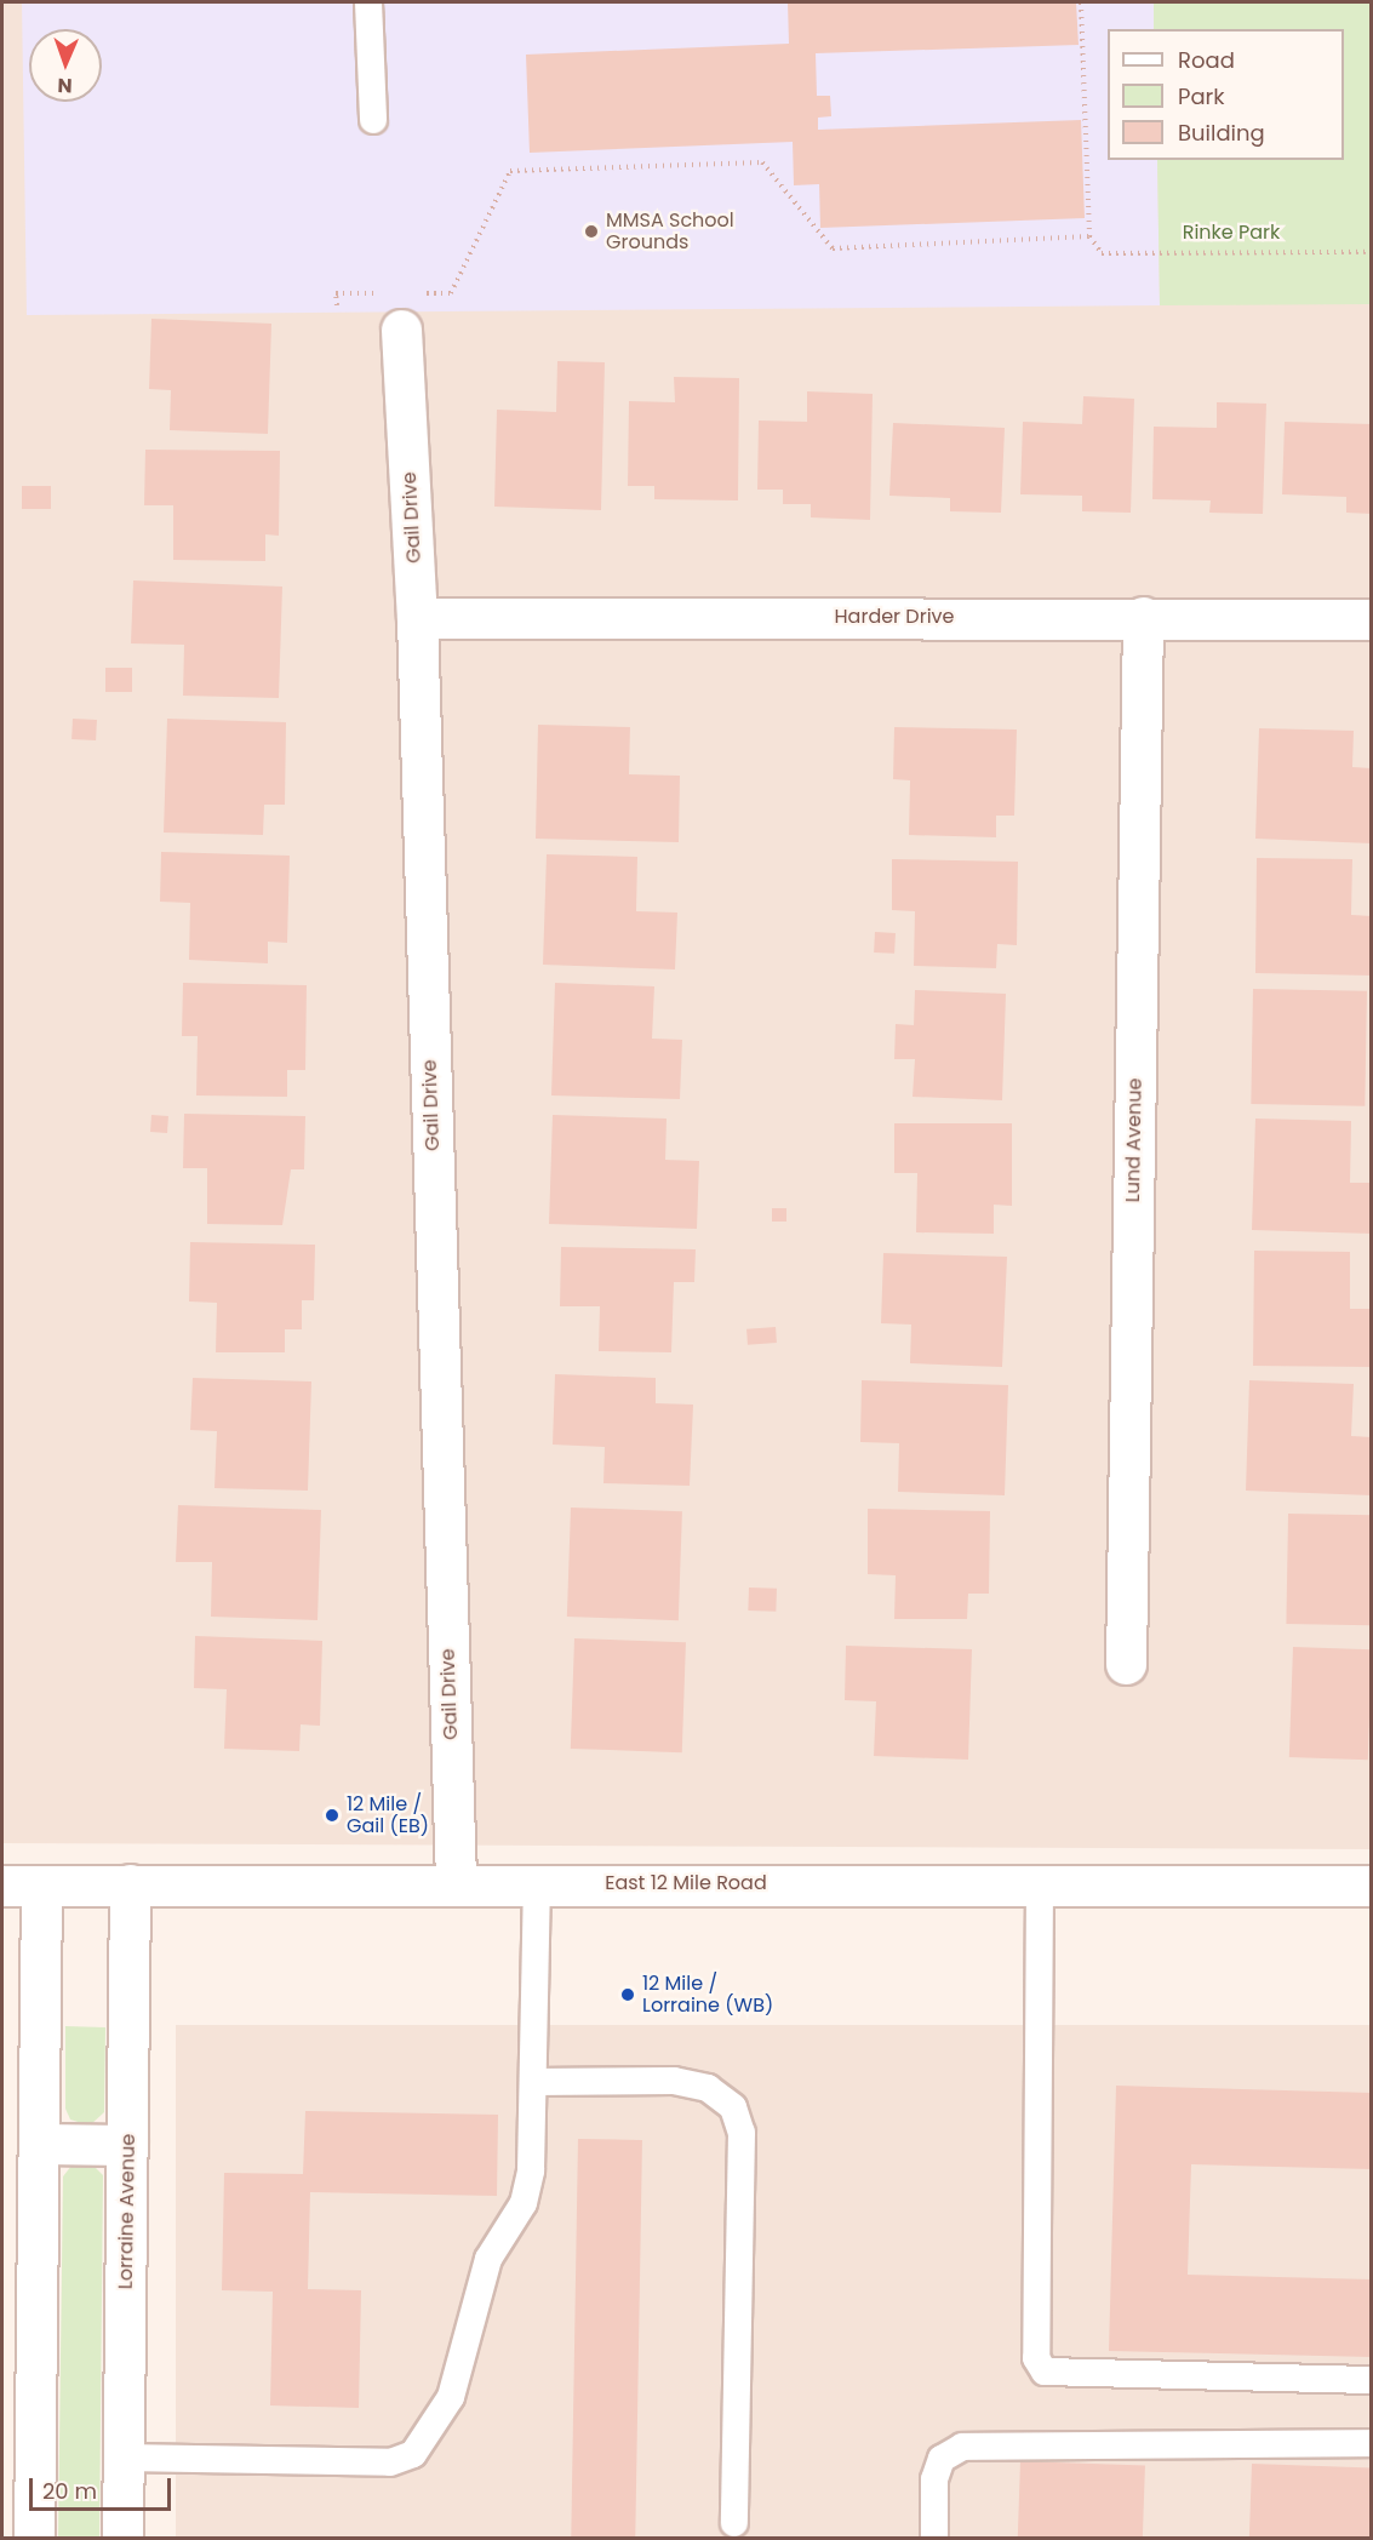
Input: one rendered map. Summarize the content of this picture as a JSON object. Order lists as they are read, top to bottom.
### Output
{
  "streets": {
    "street": [
      "Gail Drive",
      "Harder Drive",
      "Lund Avenue",
      "East 12 Mile Road",
      "Lorraine Avenue"
    ]
  },
  "crossings": [
    ["Gail Drive", "Harder Drive"],
    ["Gail Drive", "East 12 Mile Road"],
    ["Harder Drive", "Lund Avenue"],
    ["East 12 Mile Road", "Lorraine Avenue"]
  ],
  "parks": ["Rinke Park"],
  "places": ["MMSA School Grounds", "12 Mile / Gail (EB)", "12 Mile / Lorraine (WB)"],
  "legend": ["Road", "Park", "Building"],
  "scale_bar": "20 m",
  "north": "bottom"
}
